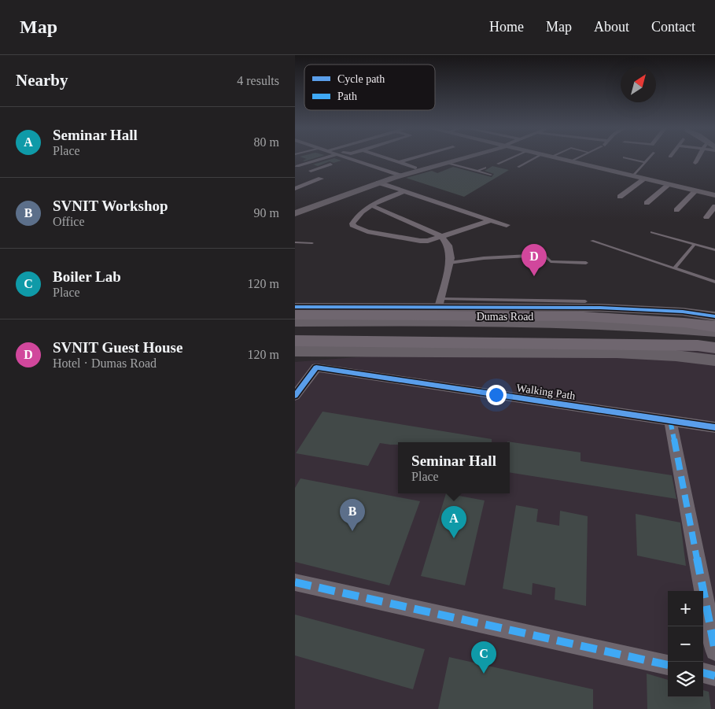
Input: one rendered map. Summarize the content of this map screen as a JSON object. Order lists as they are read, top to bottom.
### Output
{
  "streets": {
    "main road": ["Dumas Road"],
    "street": ["Walking Path"]
  },
  "legend": ["Cycle path", "Path"],
  "north": "top right",
  "page": {
    "header": "Map",
    "nav": [
      "Home",
      "Map",
      "About",
      "Contact"
    ],
    "heading": ["Nearby", "4 results"],
    "list": [
      {
        "mark": "A",
        "name": "Seminar Hall",
        "note": "Place",
        "value": "80 m"
      },
      {
        "mark": "B",
        "name": "SVNIT Workshop",
        "note": "Office",
        "value": "90 m"
      },
      {
        "mark": "C",
        "name": "Boiler Lab",
        "note": "Place",
        "value": "120 m"
      },
      {
        "mark": "D",
        "name": "SVNIT Guest House",
        "note": "Hotel · Dumas Road",
        "value": "120 m"
      }
    ],
    "pins": [
      "D",
      "B",
      "A",
      "C"
    ],
    "popup": ["Seminar Hall", "Place"],
    "map_buttons": ["+", "−"]
  }
}
